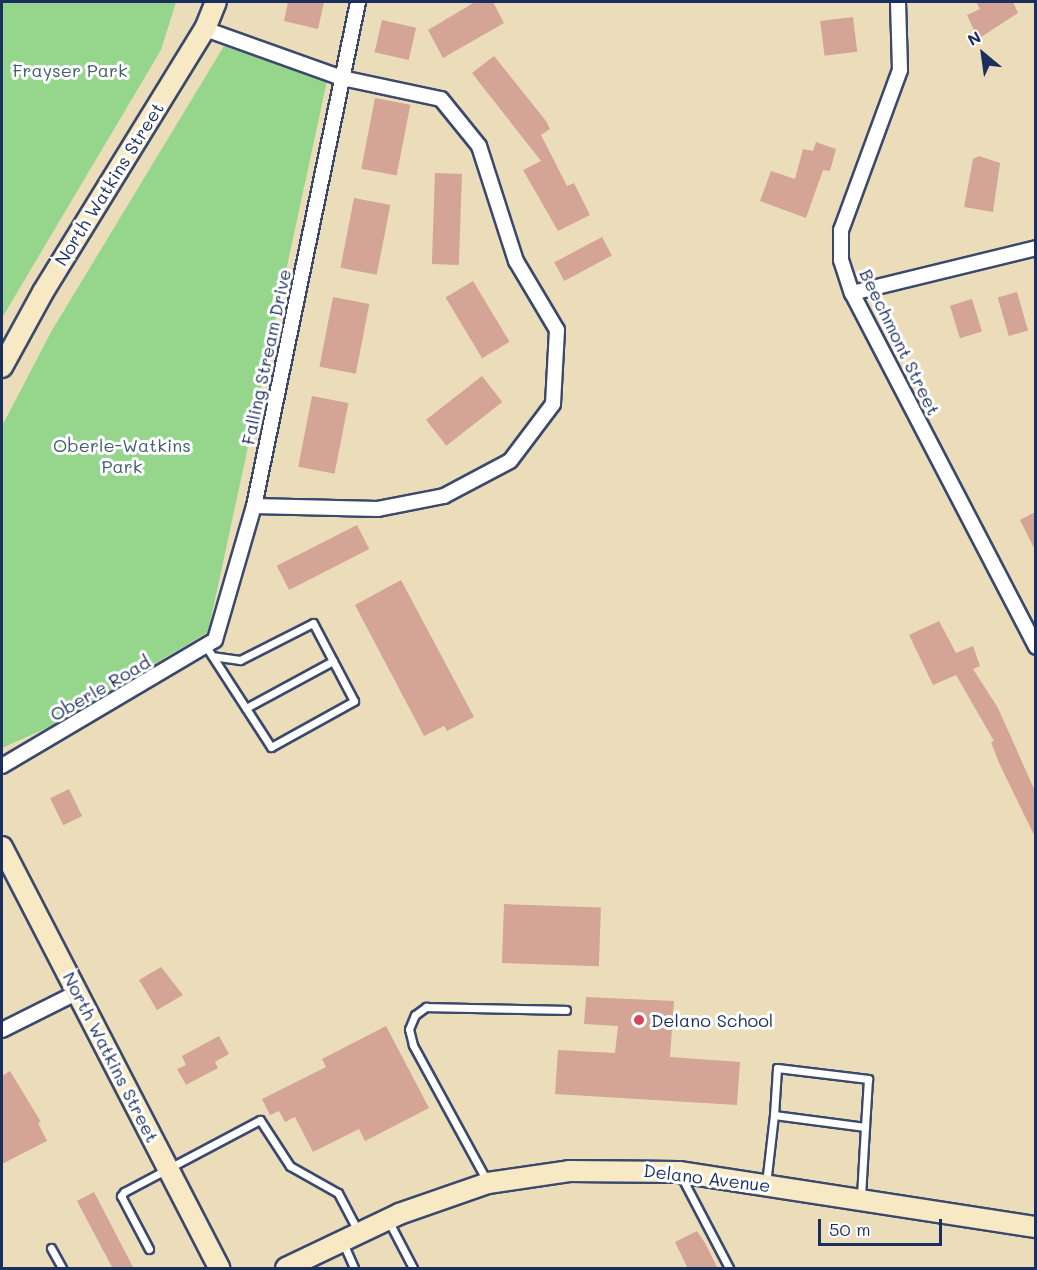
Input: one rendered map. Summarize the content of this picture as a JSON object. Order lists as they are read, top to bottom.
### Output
{
  "streets": {
    "main road": ["North Watkins Street", "Delano Avenue"],
    "street": ["Beechmont Street", "Falling Stream Drive", "Oberle Road"]
  },
  "crossings": [
    ["Falling Stream Drive", "Oberle Road"]
  ],
  "parks": ["Frayser Park", "Oberle-Watkins Park"],
  "places": ["Delano School"],
  "scale_bar": "50 m",
  "north": "top left"
}
